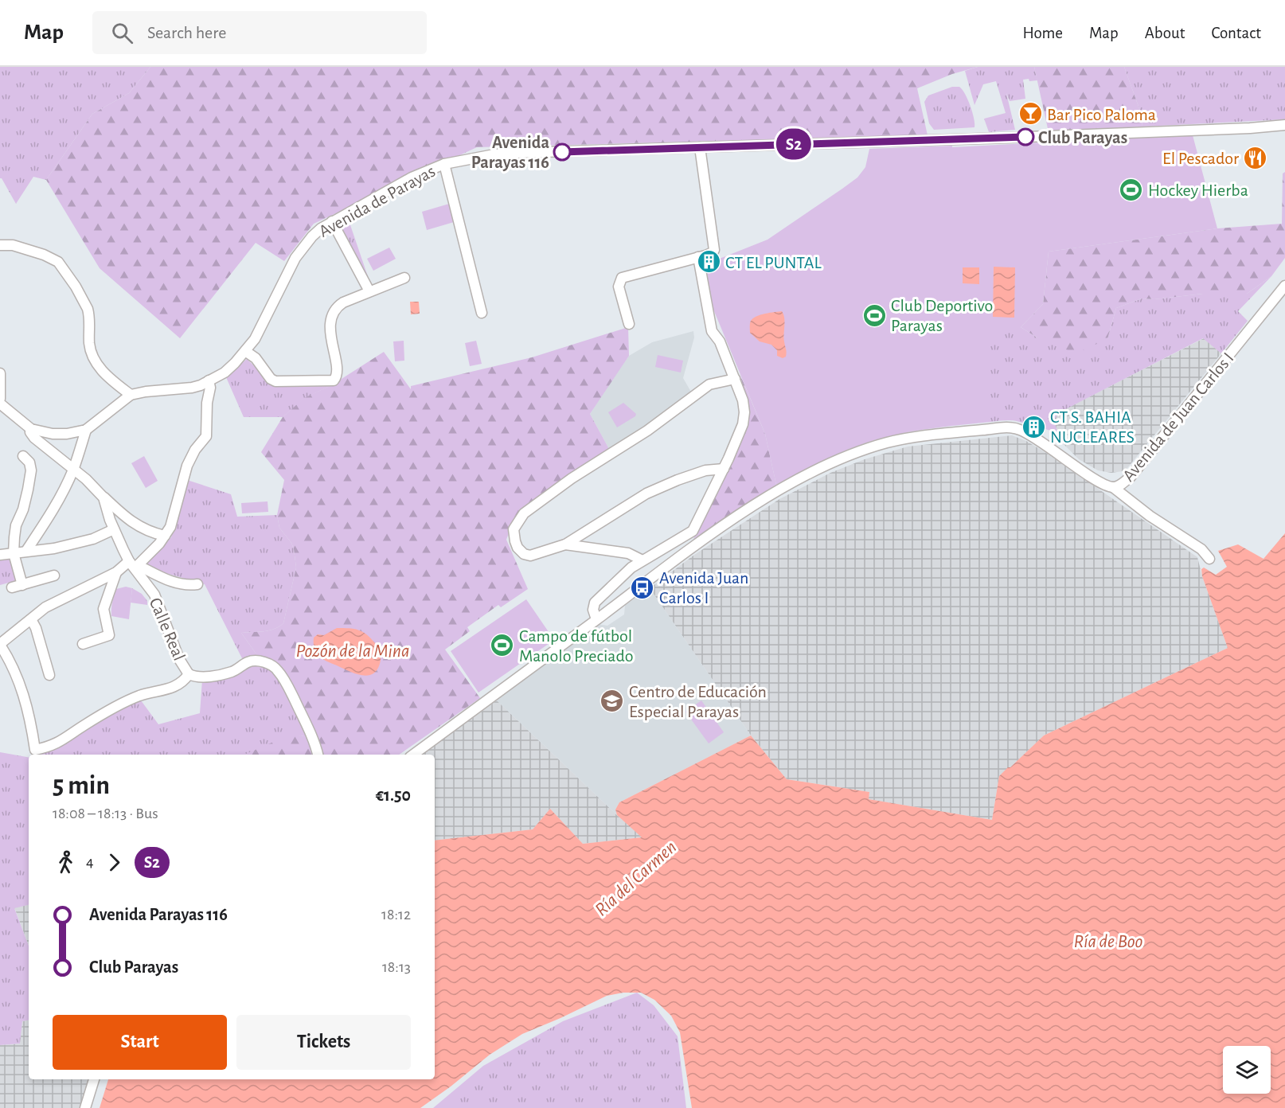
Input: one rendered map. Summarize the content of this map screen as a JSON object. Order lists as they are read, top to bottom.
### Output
{
  "streets": {
    "street": ["Avenida de Parayas", "Avenida de Juan Carlos I", "Calle Real"]
  },
  "crossings": [
    ["Avenida de Parayas", "Calle Real"]
  ],
  "water": ["Pozón de la Mina", "Ría del Carmen", "Ría de Boo"],
  "places": {
    "bar": ["Bar Pico Paloma"],
    "other": ["Club Parayas", "Avenida Parayas 116"],
    "restaurant": ["El Pescador"],
    "sports": ["Hockey Hierba", "Club Deportivo Parayas", "Campo de fútbol Manolo Preciado"],
    "building": ["CT EL PUNTAL", "CT S. BAHIA NUCLEARES"],
    "bus stop": ["Avenida Juan Carlos I"],
    "school or university": ["Centro de Educación Especial Parayas"]
  },
  "lines": ["bus line S2"],
  "page": {
    "header": "Map",
    "search": "Search here",
    "nav": [
      "Home",
      "Map",
      "About",
      "Contact"
    ],
    "on_map": "S2",
    "heading": ["5 min", "18:08 – 18:13 · Bus", "€1.50"],
    "legs": ["4", "S2"],
    "list": [
      {
        "name": "Avenida Parayas 116",
        "value": "18:12"
      },
      {
        "name": "Club Parayas",
        "value": "18:13"
      }
    ],
    "buttons": ["Start", "Tickets"]
  }
}
